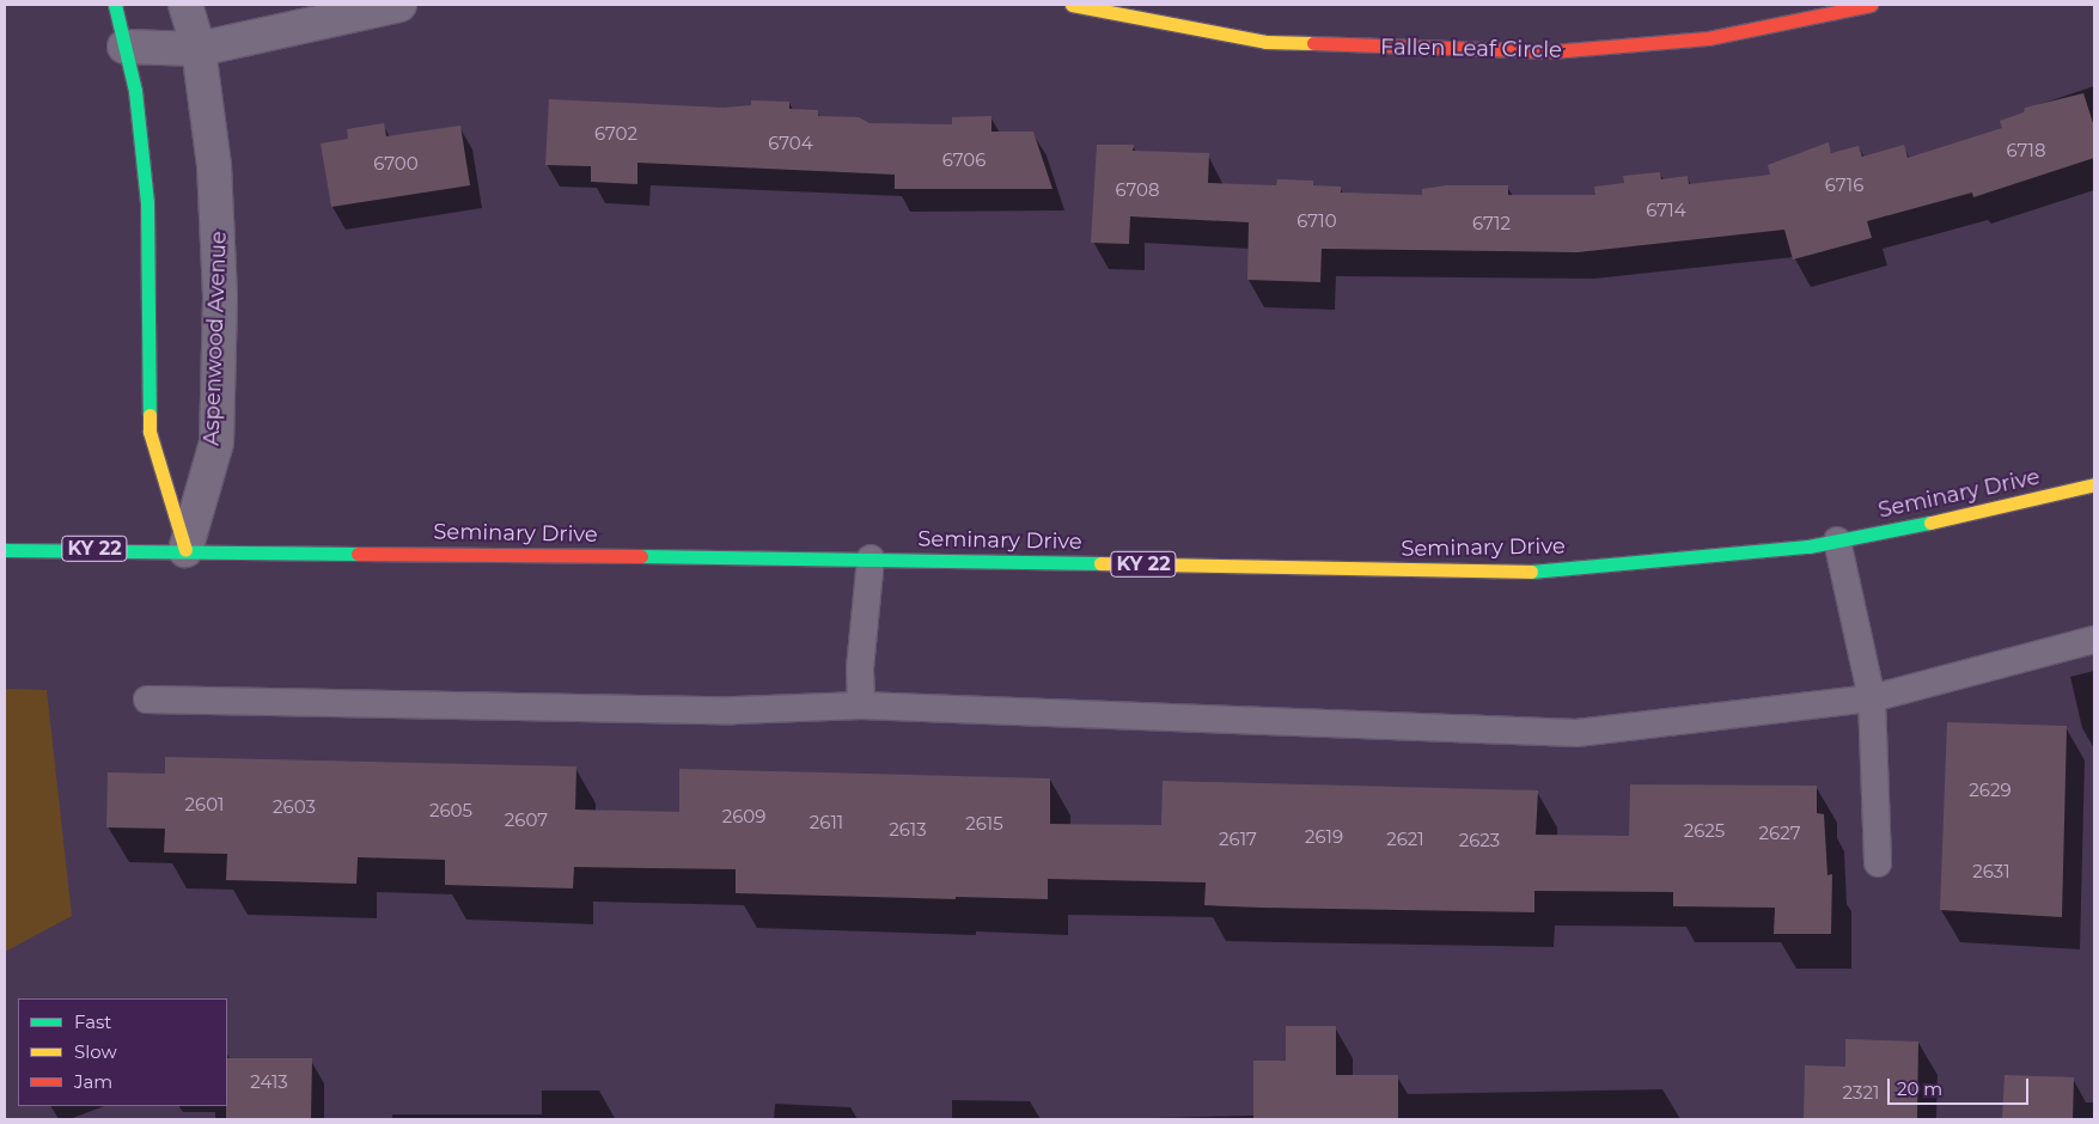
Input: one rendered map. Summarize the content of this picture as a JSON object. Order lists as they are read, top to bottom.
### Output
{
  "streets": {
    "main road": ["Fallen Leaf Circle", "Seminary Drive", "KY 22"],
    "street": ["Aspenwood Avenue"]
  },
  "crossings": [
    ["Aspenwood Avenue", "Seminary Drive"]
  ],
  "house_numbers": [
    "6702",
    "6704",
    "6718",
    "6706",
    "6700",
    "6716",
    "6708",
    "6714",
    "6710",
    "6712",
    "2629",
    "2601",
    "2603",
    "2605",
    "2609",
    "2607",
    "2611",
    "2615",
    "2613",
    "2625",
    "2627",
    "2619",
    "2617",
    "2621",
    "2623",
    "2631",
    "2413",
    "2321"
  ],
  "legend": ["Fast", "Slow", "Jam"],
  "scale_bar": "20 m"
}
